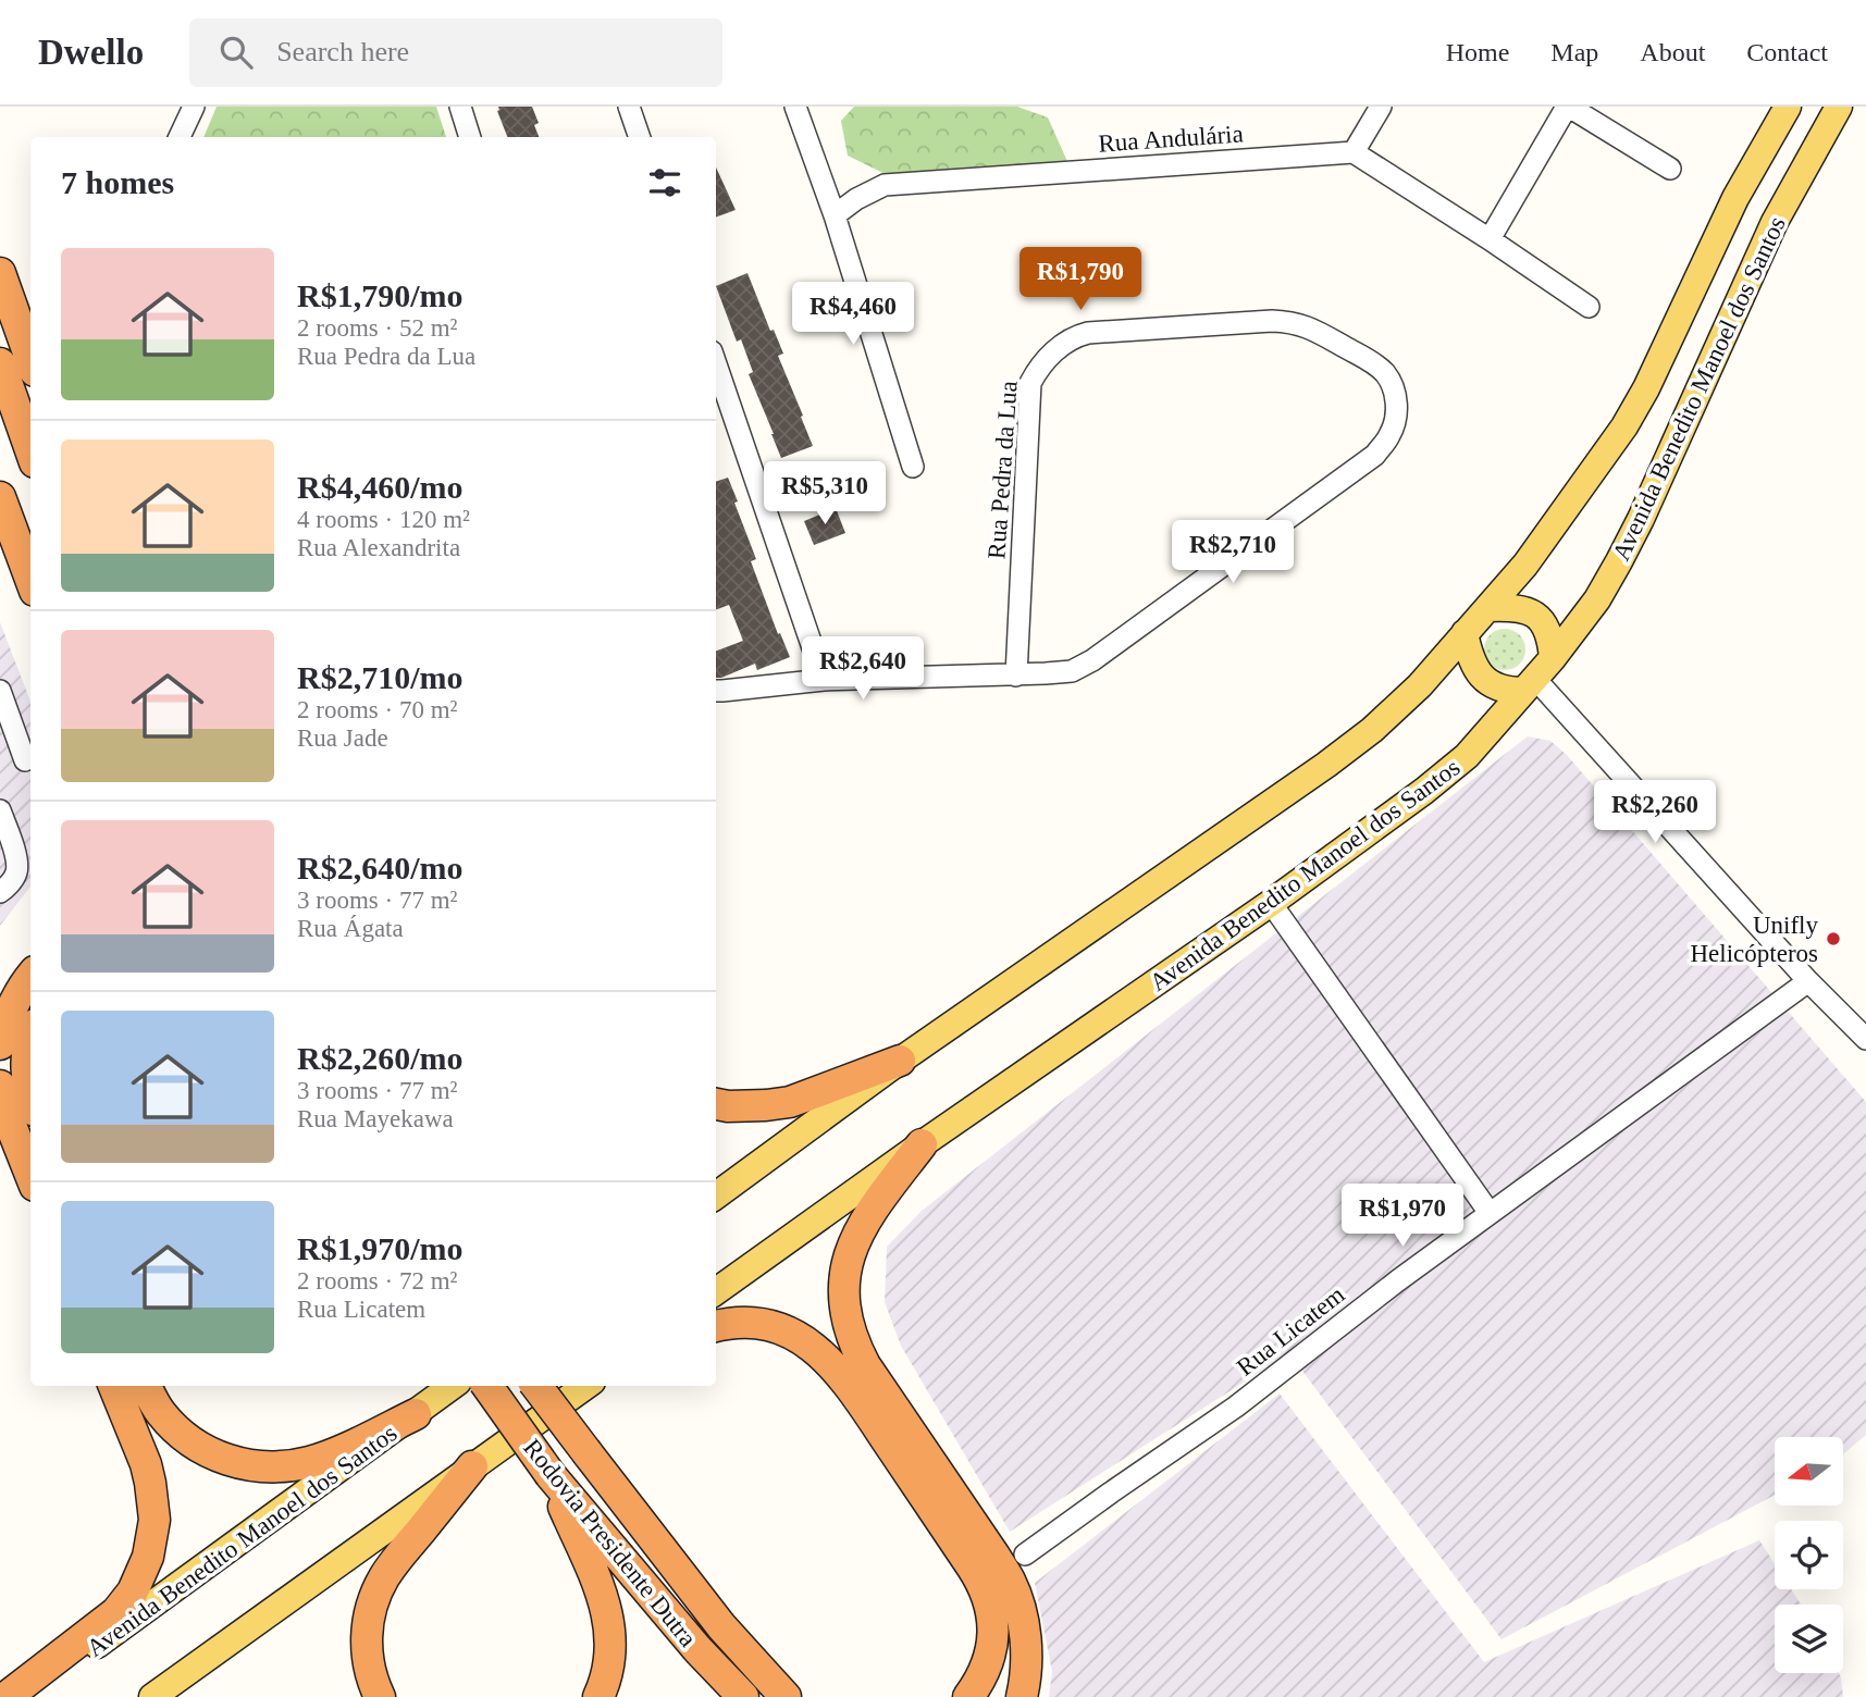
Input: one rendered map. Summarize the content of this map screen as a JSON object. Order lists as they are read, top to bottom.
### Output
{
  "streets": {
    "highway": ["Rodovia Presidente Dutra"],
    "main road": ["Avenida Benedito Manoel dos Santos"],
    "street": ["Rua Andulária", "Rua Pedra da Lua", "Rua Licatem"]
  },
  "places": ["Unifly Helicópteros"],
  "north": "left",
  "page": {
    "header": "Dwello",
    "search": "Search here",
    "nav": [
      "Home",
      "Map",
      "About",
      "Contact"
    ],
    "heading": "7 homes",
    "list": [
      {
        "name": "R$1,790/mo",
        "note": "2 rooms · 52 m² · Rua Pedra da Lua"
      },
      {
        "name": "R$4,460/mo",
        "note": "4 rooms · 120 m² · Rua Alexandrita"
      },
      {
        "name": "R$2,710/mo",
        "note": "2 rooms · 70 m² · Rua Jade"
      },
      {
        "name": "R$2,640/mo",
        "note": "3 rooms · 77 m² · Rua Ágata"
      },
      {
        "name": "R$2,260/mo",
        "note": "3 rooms · 77 m² · Rua Mayekawa"
      },
      {
        "name": "R$1,970/mo",
        "note": "2 rooms · 72 m² · Rua Licatem"
      }
    ],
    "price": [
      "R$1,790",
      "R$4,460",
      "R$5,310",
      "R$2,710",
      "R$2,640",
      "R$2,260",
      "R$1,970"
    ]
  }
}
